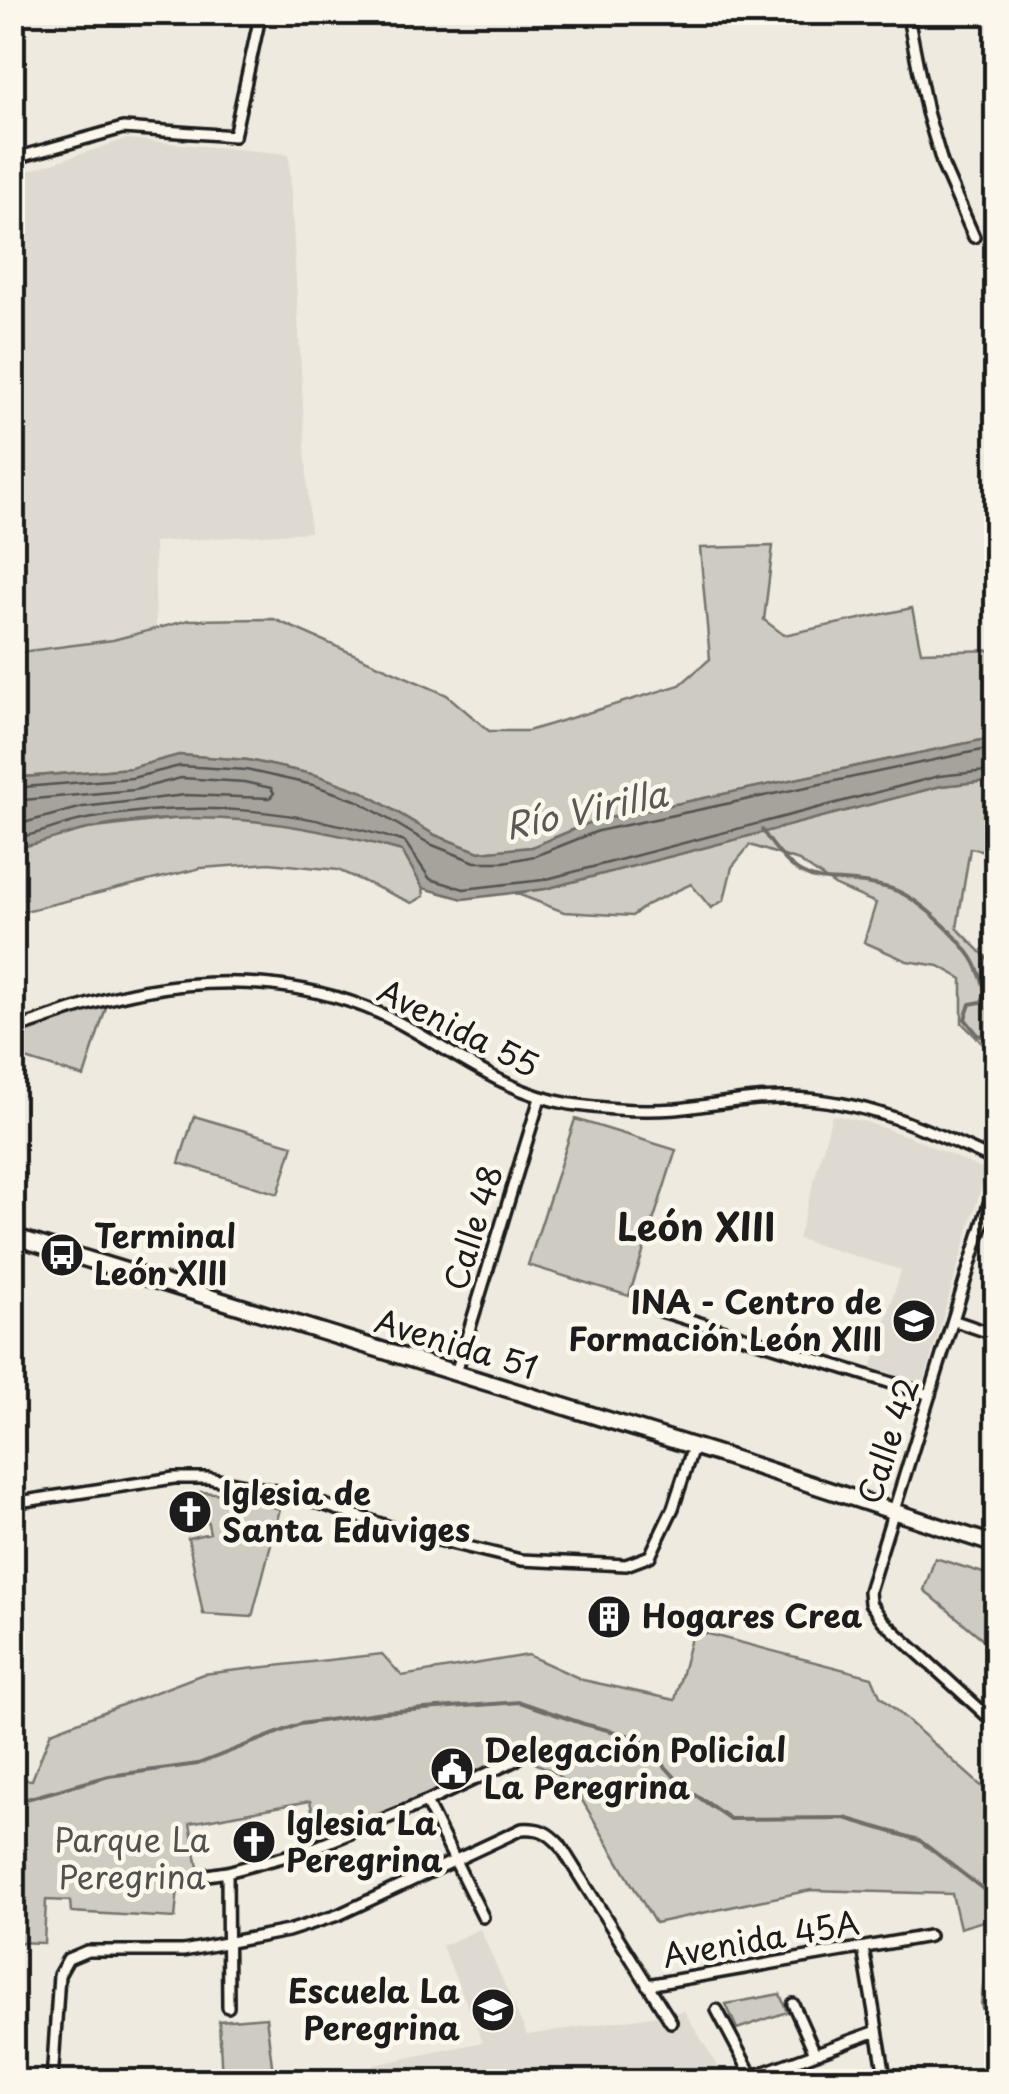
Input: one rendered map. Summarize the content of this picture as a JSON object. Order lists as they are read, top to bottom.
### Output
{
  "streets": {
    "street": [
      "Avenida 55",
      "Calle 48",
      "Avenida 51",
      "Calle 42",
      "Avenida 45A"
    ]
  },
  "crossings": [
    ["Avenida 55", "Calle 48"],
    ["Calle 48", "Avenida 51"],
    ["Avenida 51", "Calle 42"]
  ],
  "districts": ["León XIII"],
  "water": ["Río Virilla"],
  "parks": ["Parque La Peregrina"],
  "places": {
    "bus stop": ["Terminal León XIII"],
    "school or university": ["INA - Centro de Formación León XIII", "Escuela La Peregrina"],
    "church": ["Iglesia de Santa Eduviges", "Iglesia La Peregrina"],
    "building": ["Hogares Crea"],
    "public building": ["Delegación Policial La Peregrina"]
  }
}
